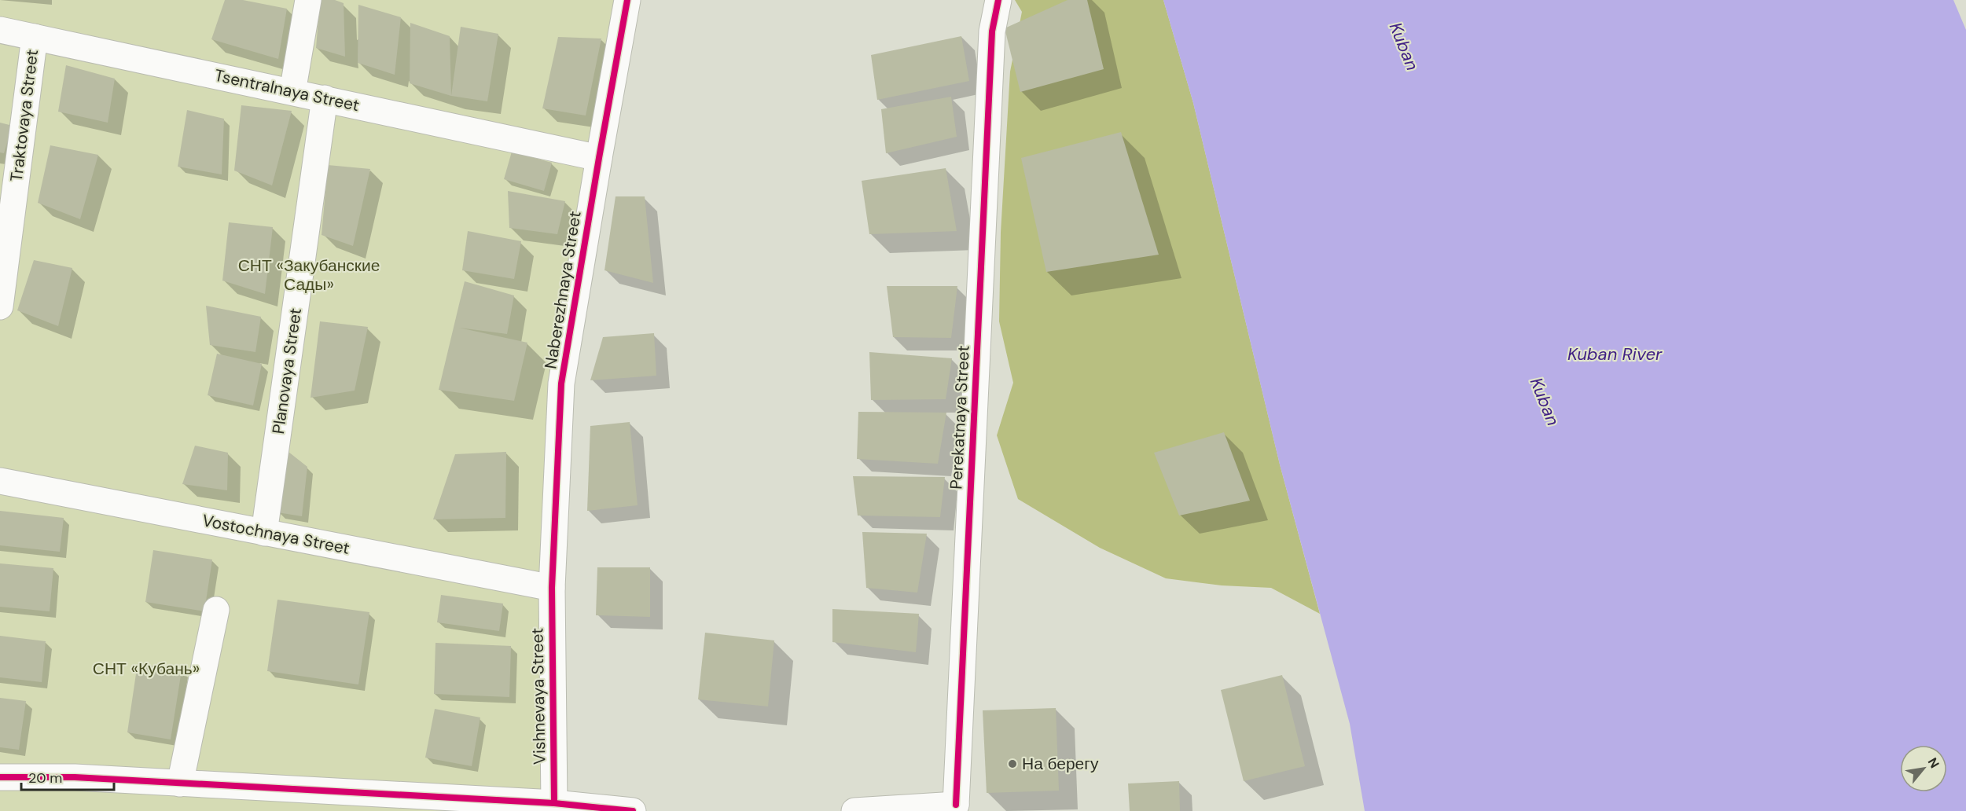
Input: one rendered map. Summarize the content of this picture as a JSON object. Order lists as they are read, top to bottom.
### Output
{
  "streets": {
    "street": [
      "Tsentralnaya Street",
      "Traktovaya Street",
      "Naberezhnaya Street",
      "Planovaya Street",
      "Perekatnaya Street",
      "Vostochnaya Street",
      "Vishnevaya Street"
    ]
  },
  "crossings": [
    ["Tsentralnaya Street", "Traktovaya Street"],
    ["Tsentralnaya Street", "Naberezhnaya Street"],
    ["Tsentralnaya Street", "Planovaya Street"],
    ["Naberezhnaya Street", "Vostochnaya Street"],
    ["Naberezhnaya Street", "Vishnevaya Street"],
    ["Planovaya Street", "Vostochnaya Street"],
    ["Vostochnaya Street", "Vishnevaya Street"]
  ],
  "water": ["Kuban", "Kuban River"],
  "parks": ["СНТ «Закубанские Сады»", "СНТ «Кубань»"],
  "places": ["На берегу"],
  "scale_bar": "20 m",
  "north": "top right"
}
